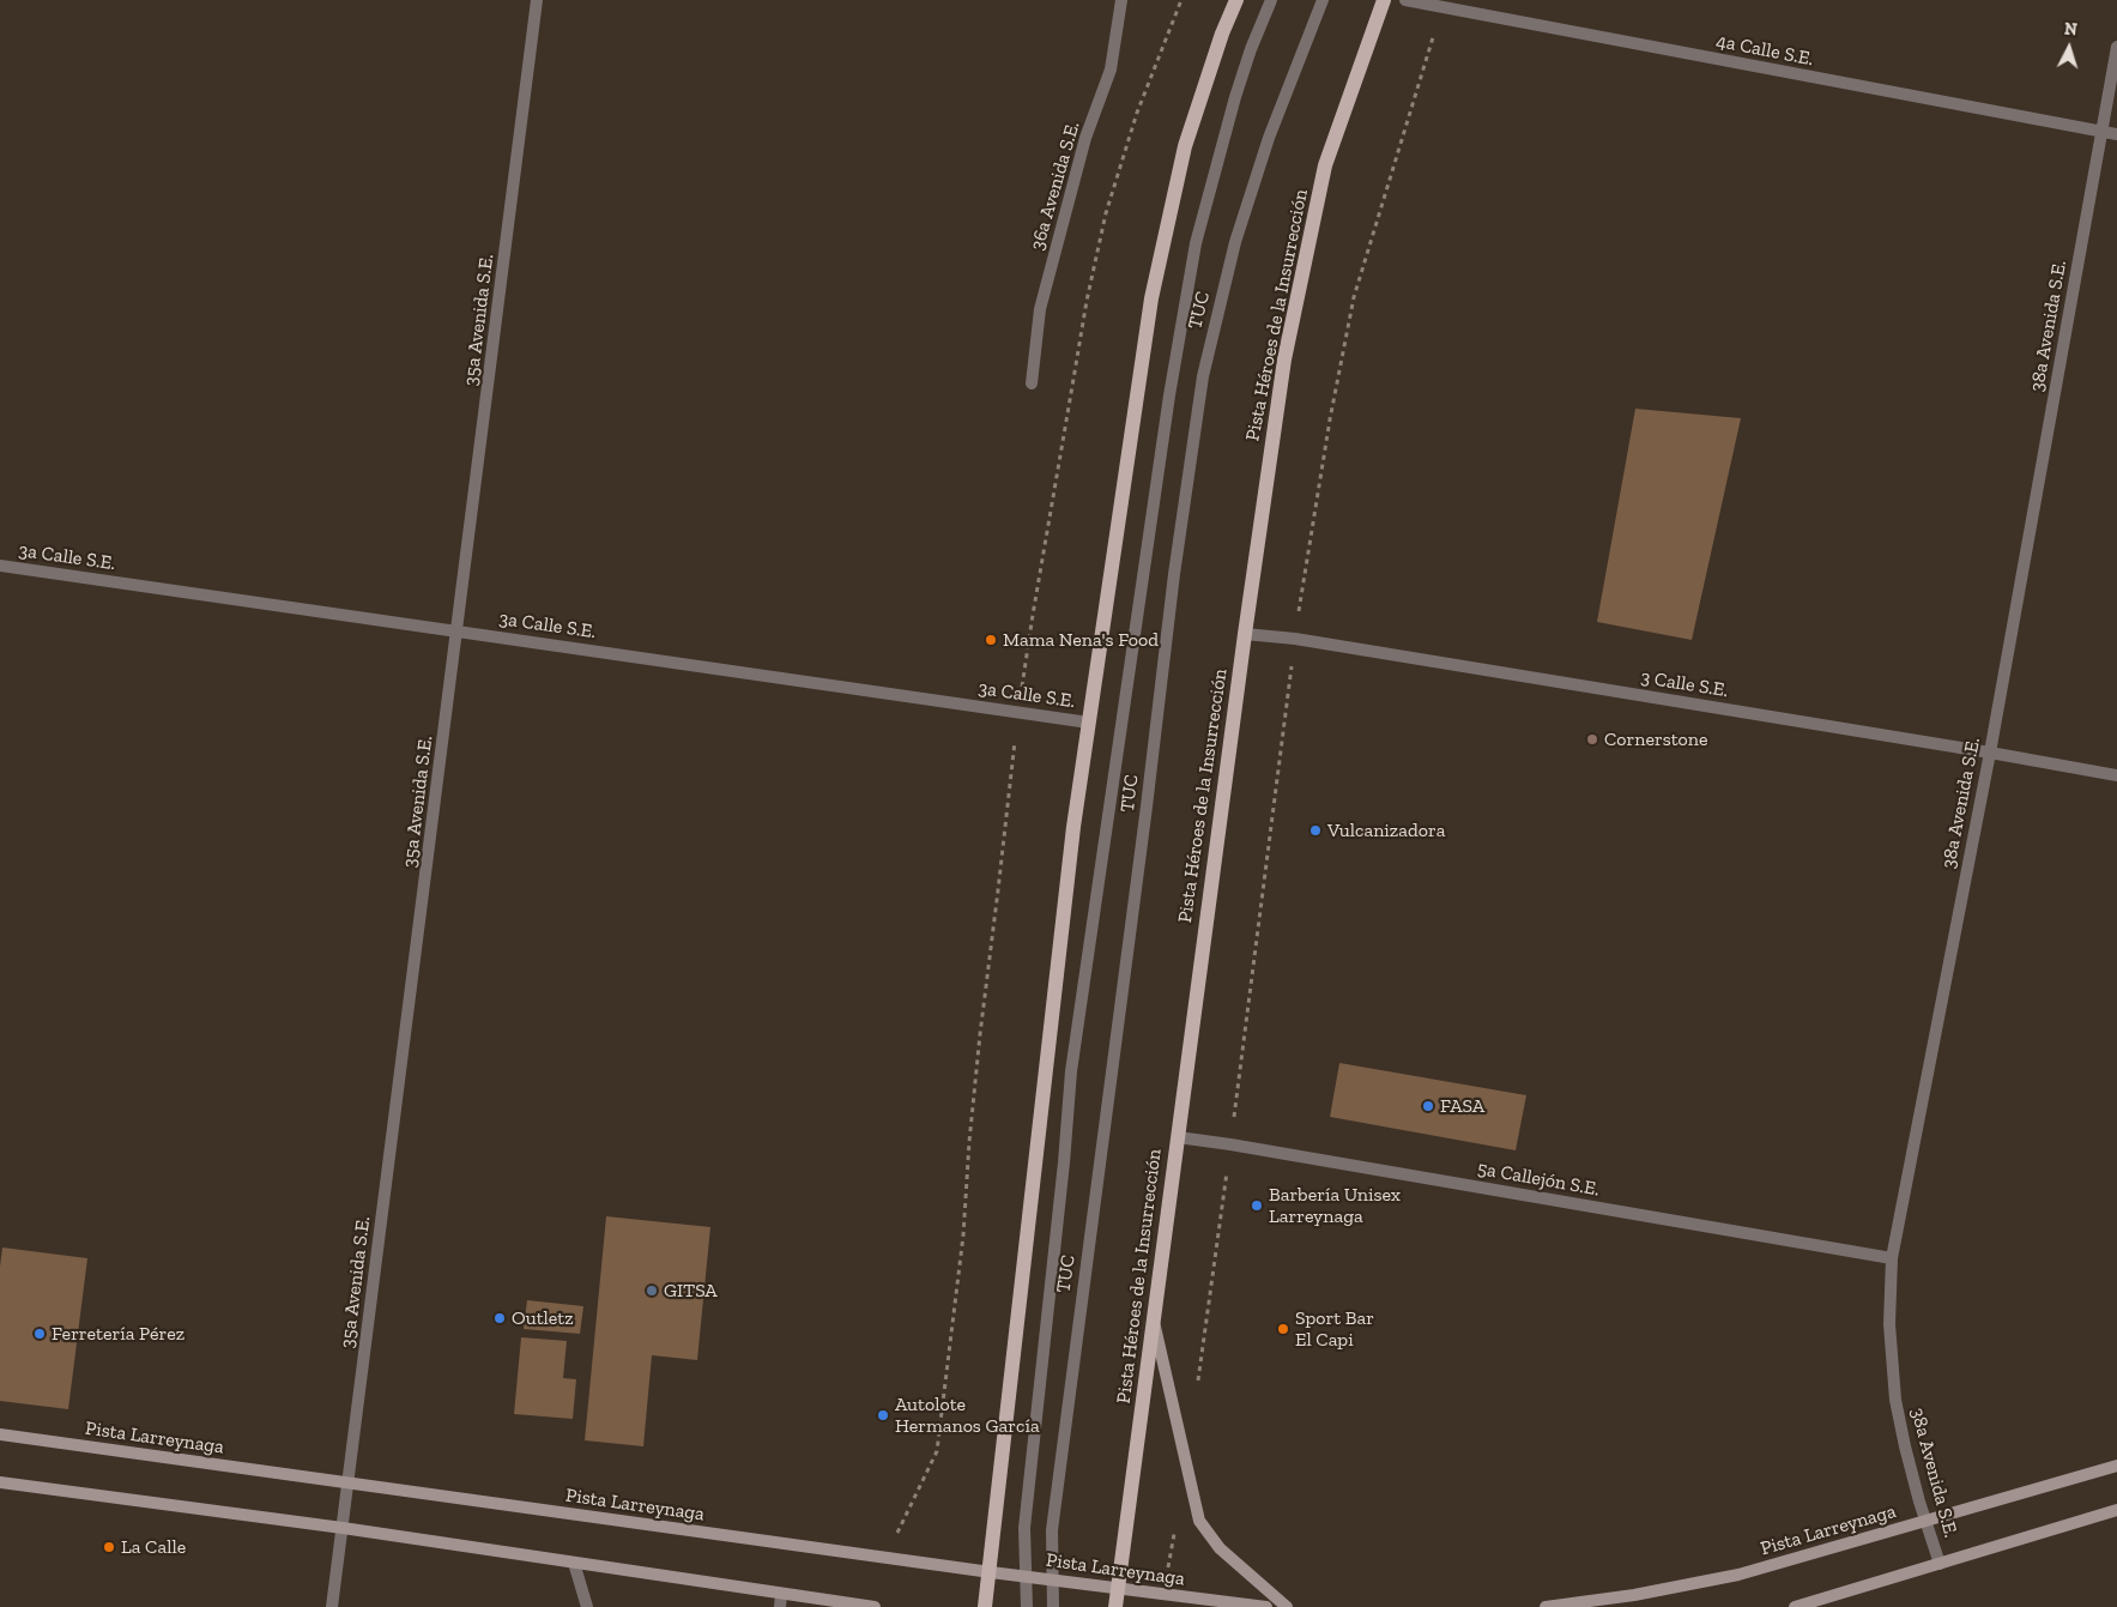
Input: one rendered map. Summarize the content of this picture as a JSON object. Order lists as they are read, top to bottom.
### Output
{
  "streets": {
    "main road": ["Pista Héroes de la Insurrección", "Pista Larreynaga"],
    "street": [
      "4a Calle S.E.",
      "36a Avenida S.E.",
      "TUC",
      "35a Avenida S.E.",
      "38a Avenida S.E.",
      "3a Calle S.E.",
      "3 Calle S.E.",
      "5a Callejón S.E."
    ]
  },
  "crossings": [
    ["4a Calle S.E.", "38a Avenida S.E."],
    ["TUC", "Pista Larreynaga"],
    ["Pista Héroes de la Insurrección", "3 Calle S.E."],
    ["Pista Héroes de la Insurrección", "5a Callejón S.E."],
    ["Pista Héroes de la Insurrección", "Pista Larreynaga"],
    ["35a Avenida S.E.", "3a Calle S.E."],
    ["35a Avenida S.E.", "Pista Larreynaga"],
    ["38a Avenida S.E.", "3 Calle S.E."],
    ["38a Avenida S.E.", "5a Callejón S.E."],
    ["38a Avenida S.E.", "Pista Larreynaga"]
  ],
  "places": [
    "Mama Nena's Food",
    "Cornerstone",
    "Vulcanizadora",
    "FASA",
    "Barbería Unisex Larreynaga",
    "GITSA",
    "Outletz",
    "Sport Bar El Capi",
    "Ferretería Pérez",
    "Autolote Hermanos García",
    "La Calle"
  ],
  "north": "top"
}
